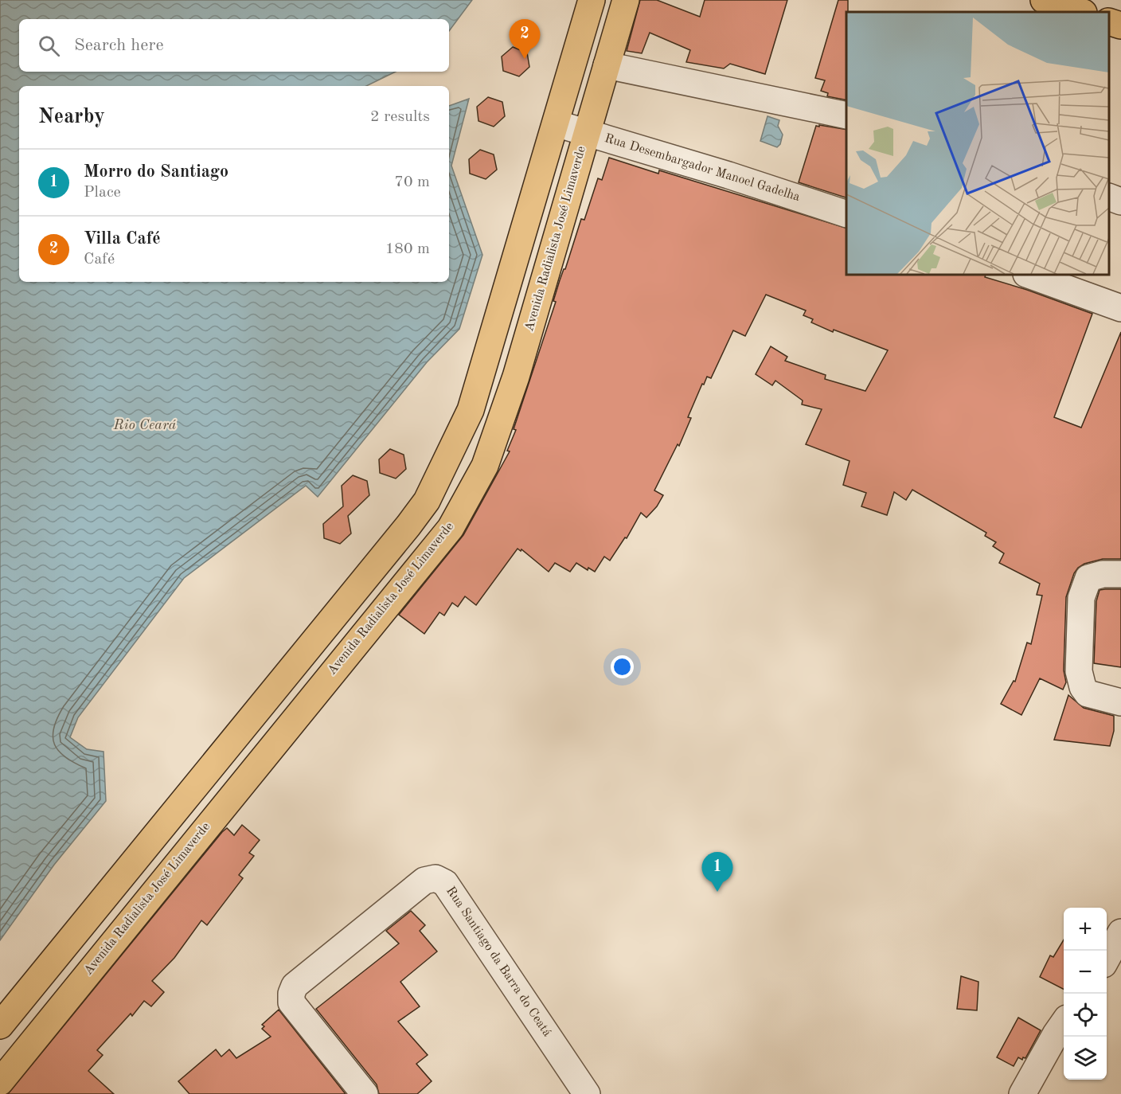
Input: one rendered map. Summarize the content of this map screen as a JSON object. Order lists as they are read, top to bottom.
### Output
{
  "streets": {
    "main road": ["Avenida Radialista José Limaverde"],
    "street": ["Rua Desembargador Manoel Gadelha", "Rua Santiago da Barra do Ceatá"]
  },
  "crossings": [
    ["Rua Desembargador Manoel Gadelha", "Avenida Radialista José Limaverde"]
  ],
  "water": ["Rio Ceará"],
  "page": {
    "pins": ["2", "1"],
    "search": "Search here",
    "heading": ["Nearby", "2 results"],
    "list": [
      {
        "mark": "1",
        "name": "Morro do Santiago",
        "note": "Place",
        "value": "70 m"
      },
      {
        "mark": "2",
        "name": "Villa Café",
        "note": "Café",
        "value": "180 m"
      }
    ],
    "map_buttons": ["+", "−"]
  }
}
